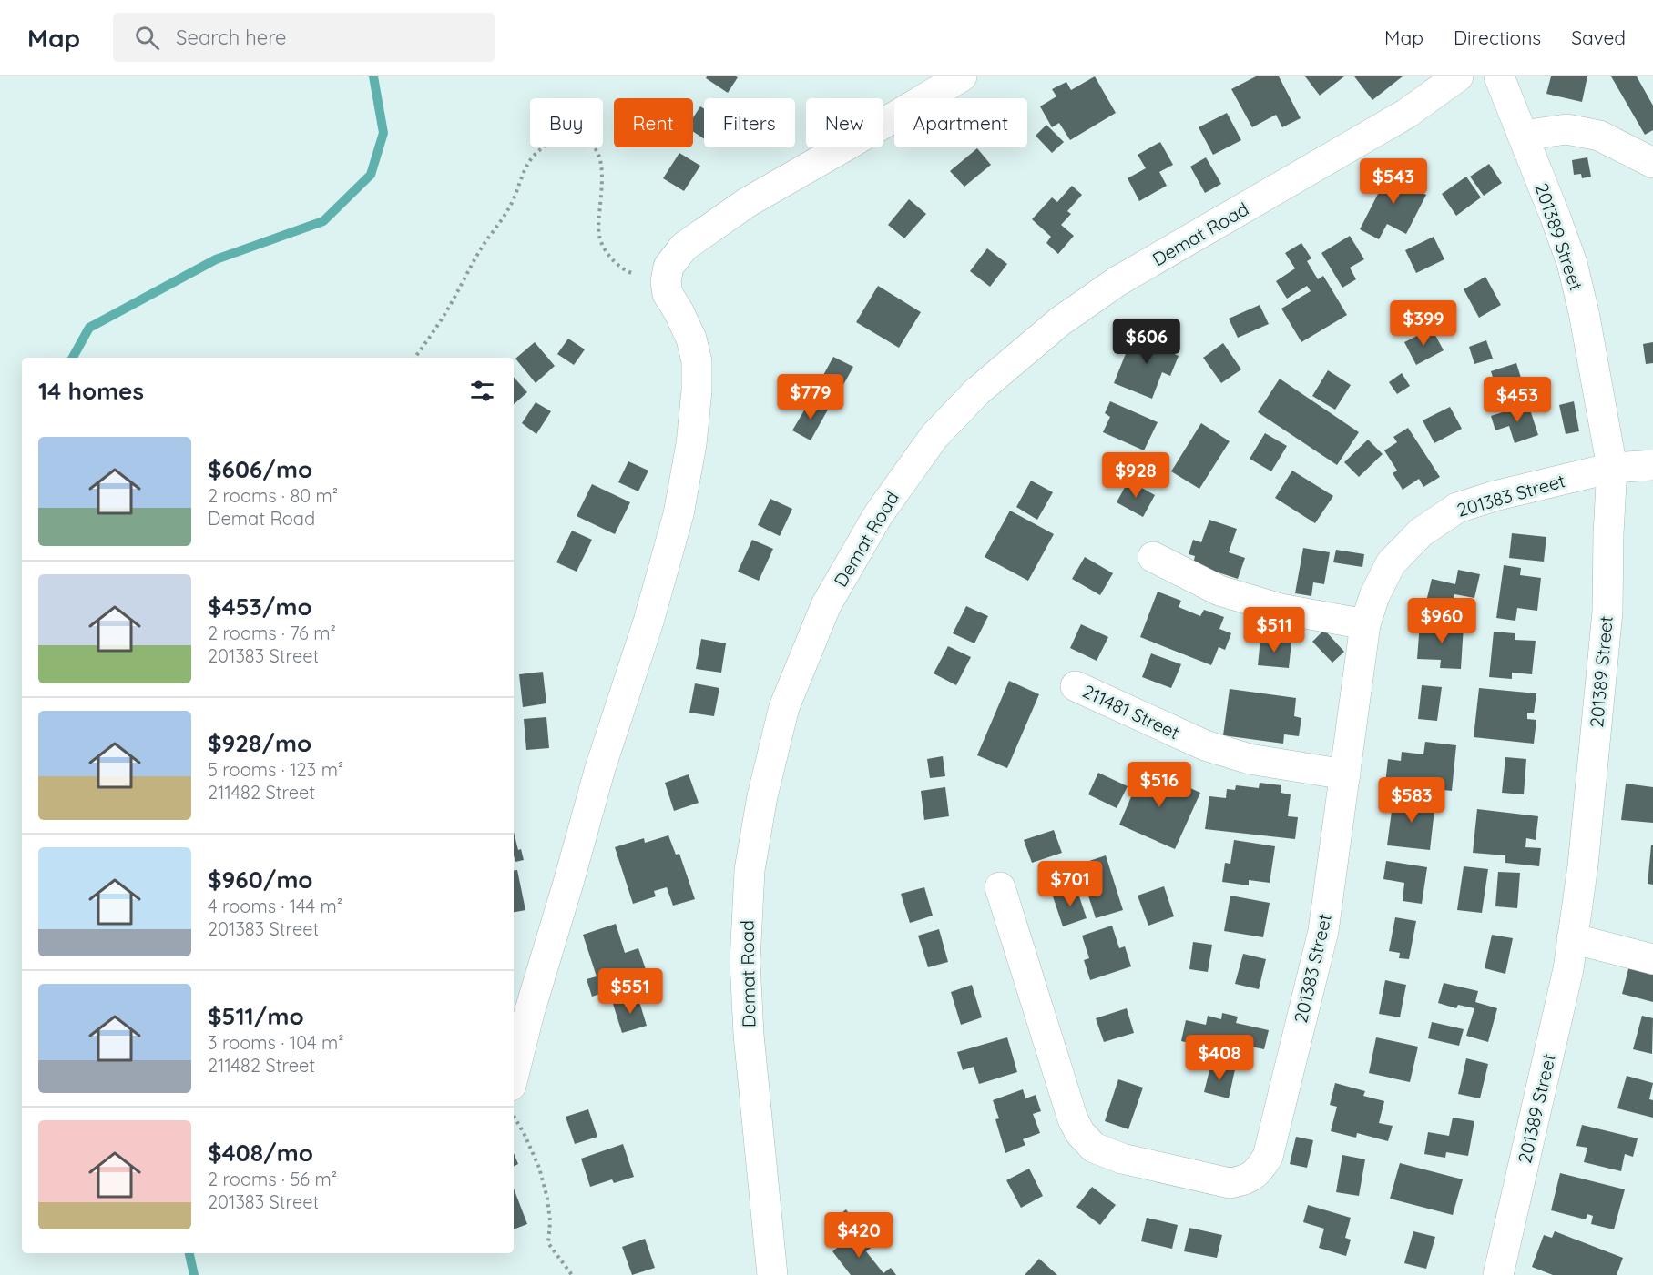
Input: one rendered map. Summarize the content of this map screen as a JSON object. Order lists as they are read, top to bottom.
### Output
{
  "streets": {
    "street": [
      "Demat Road",
      "201389 Street",
      "201383 Street",
      "211481 Street"
    ]
  },
  "crossings": [
    ["201389 Street", "201383 Street"],
    ["201383 Street", "211481 Street"]
  ],
  "page": {
    "header": "Map",
    "search": "Search here",
    "nav": ["Map", "Directions", "Saved"],
    "chip": [
      "Buy",
      "Rent",
      "Filters",
      "New",
      "Apartment"
    ],
    "price": [
      "$543",
      "$399",
      "$606",
      "$779",
      "$453",
      "$928",
      "$960",
      "$511",
      "$516",
      "$583",
      "$701",
      "$551",
      "$408",
      "$420"
    ],
    "heading": "14 homes",
    "list": [
      {
        "name": "$606/mo",
        "note": "2 rooms · 80 m² · Demat Road"
      },
      {
        "name": "$453/mo",
        "note": "2 rooms · 76 m² · 201383 Street"
      },
      {
        "name": "$928/mo",
        "note": "5 rooms · 123 m² · 211482 Street"
      },
      {
        "name": "$960/mo",
        "note": "4 rooms · 144 m² · 201383 Street"
      },
      {
        "name": "$511/mo",
        "note": "3 rooms · 104 m² · 211482 Street"
      },
      {
        "name": "$408/mo",
        "note": "2 rooms · 56 m² · 201383 Street"
      }
    ]
  }
}
